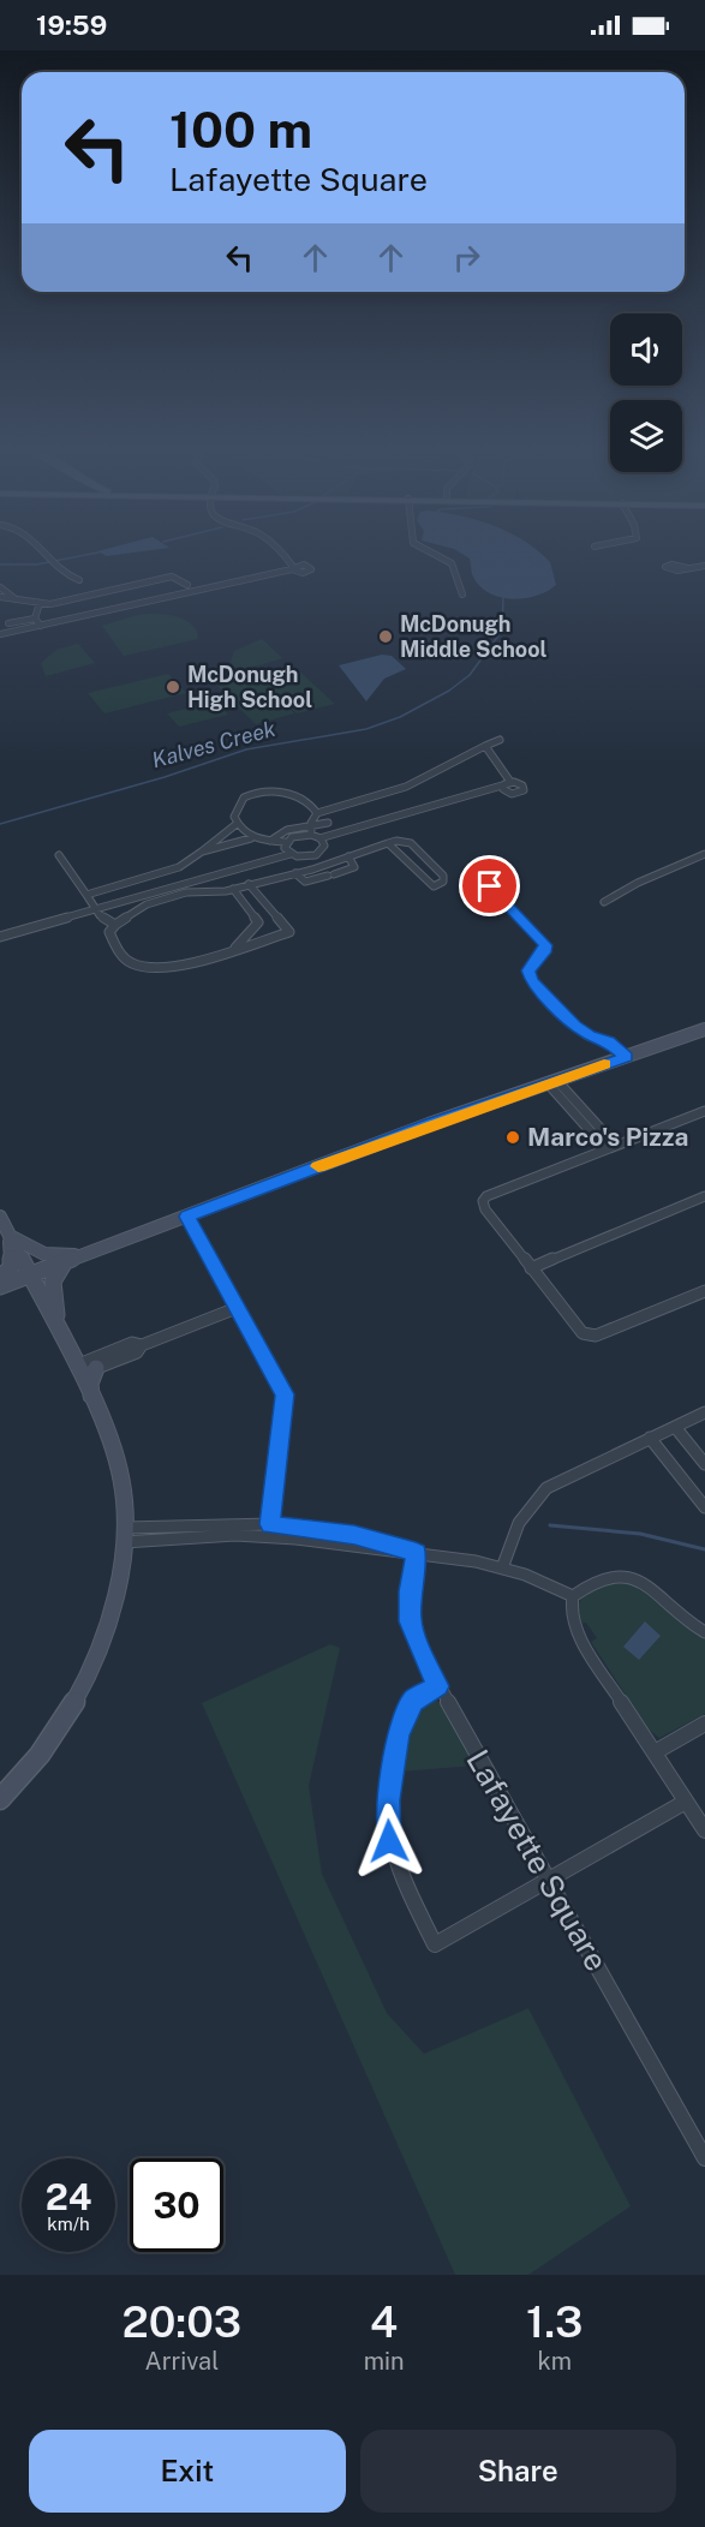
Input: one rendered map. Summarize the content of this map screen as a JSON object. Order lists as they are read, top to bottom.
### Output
{
  "streets": {
    "street": ["Lafayette Square"]
  },
  "water": ["Kalves Creek"],
  "places": ["McDonugh Middle School", "McDonugh High School", "Marco's Pizza"],
  "page": {
    "status": "19:59",
    "turn": ["100 m", "Lafayette Square"],
    "speed": "24 km/h",
    "limit": "30",
    "eta": [
      "20:03",
      "Arrival",
      "4",
      "min",
      "1.3",
      "km"
    ],
    "buttons": ["Exit", "Share"]
  }
}
